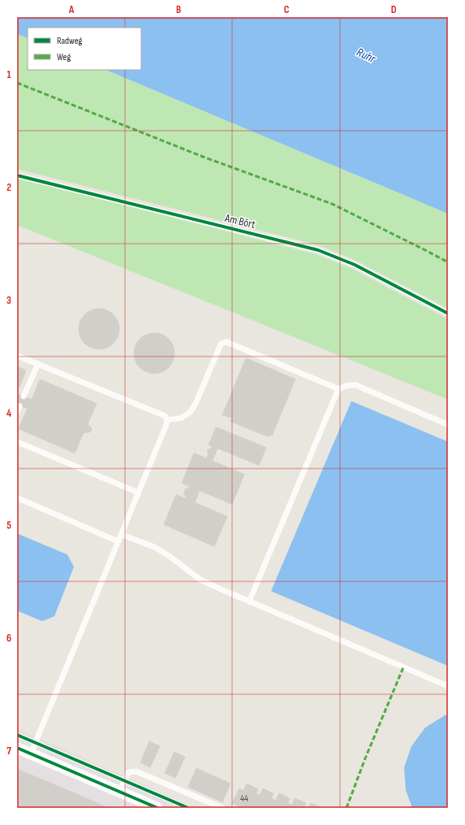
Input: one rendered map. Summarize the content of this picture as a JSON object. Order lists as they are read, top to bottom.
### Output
{
  "streets": {
    "lane": ["Am Bört"]
  },
  "water": ["Ruhr"],
  "house_numbers": ["44"],
  "legend": ["Radweg", "Weg"],
  "grid": {
    "columns": [
      "A",
      "B",
      "C",
      "D"
    ],
    "rows": [
      "1",
      "2",
      "3",
      "4",
      "5",
      "6",
      "7"
    ]
  }
}
